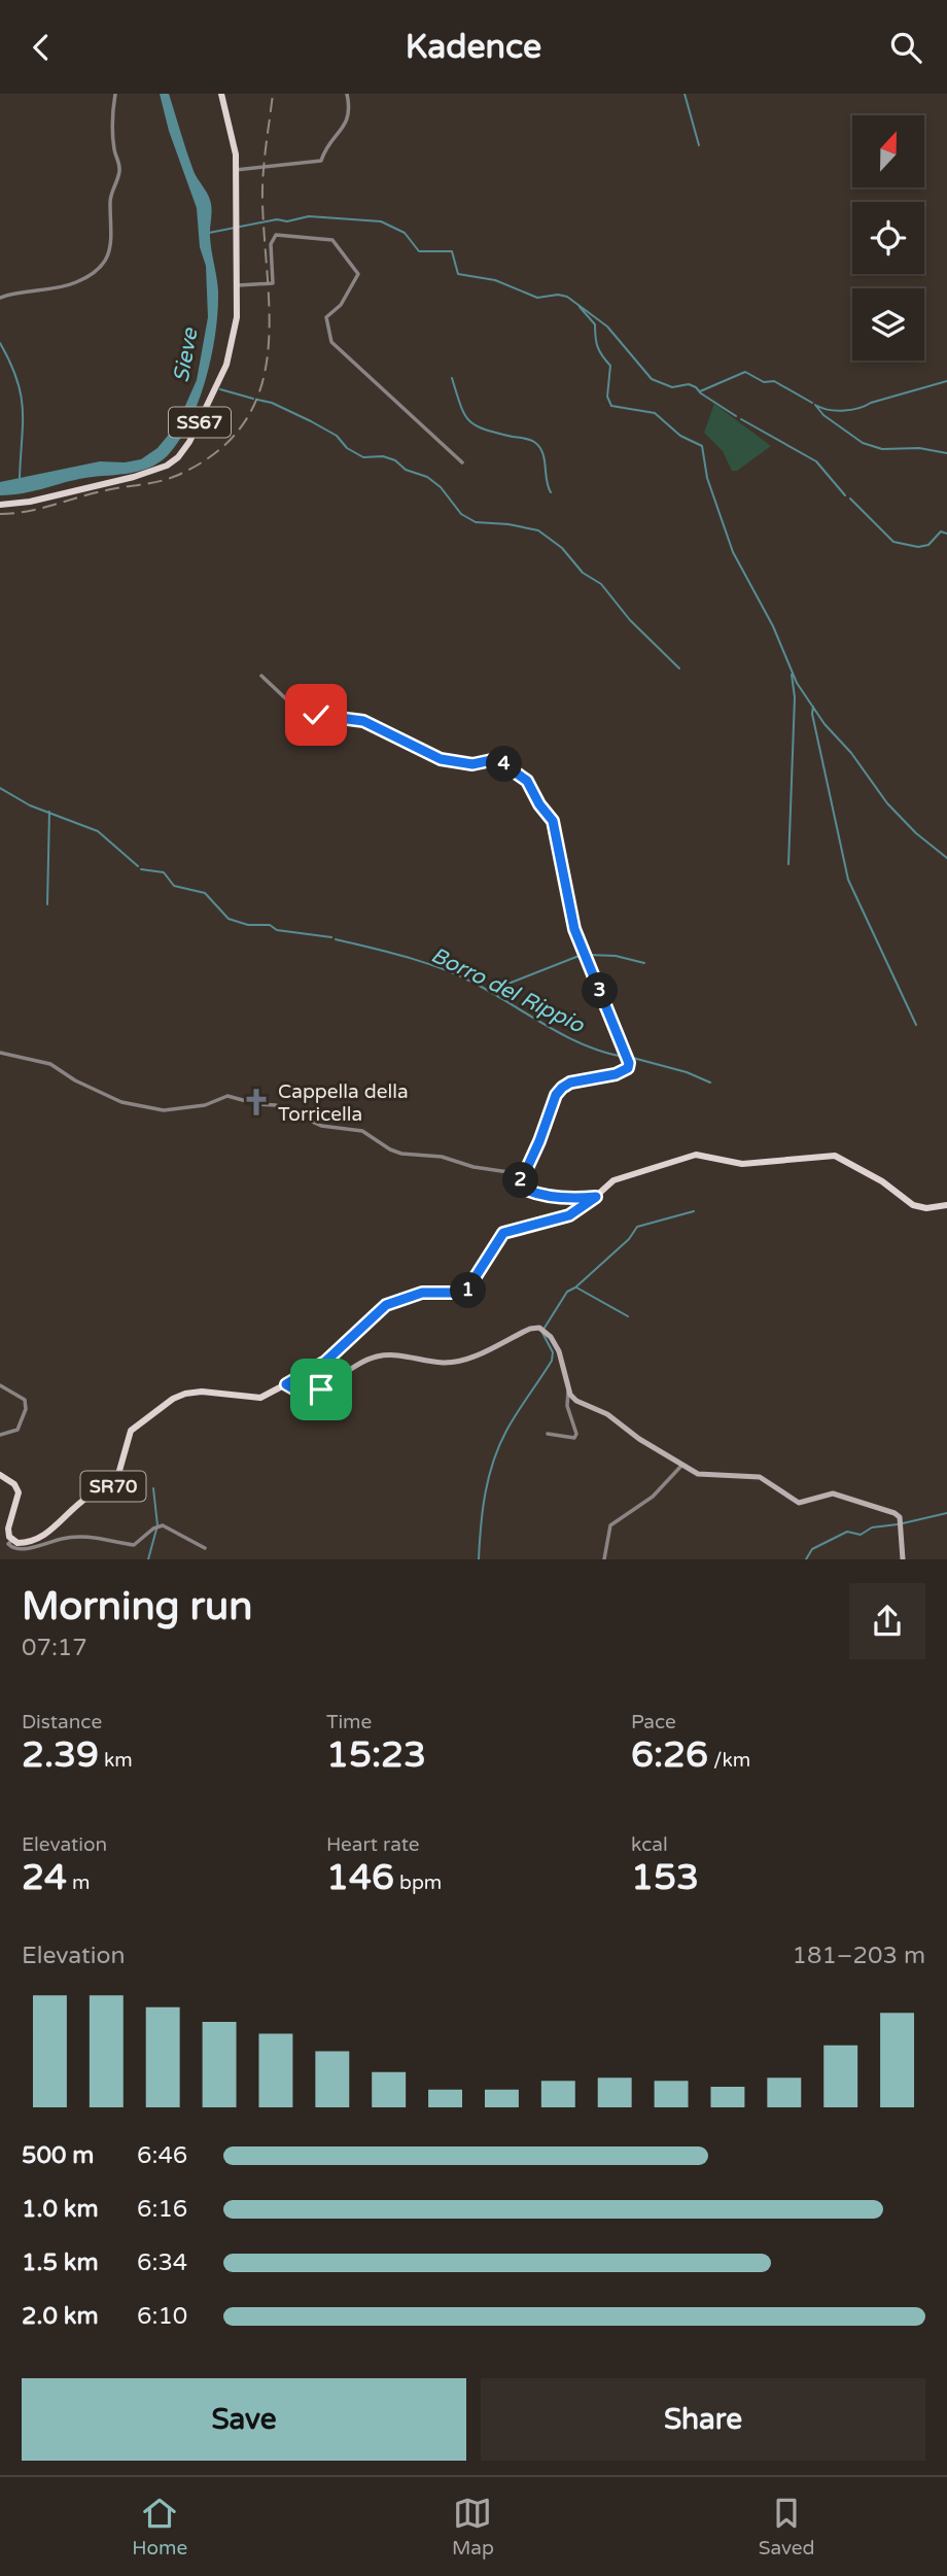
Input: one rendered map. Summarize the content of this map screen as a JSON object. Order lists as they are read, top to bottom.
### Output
{
  "streets": {
    "main road": ["SS67", "SR70"]
  },
  "water": ["Sieve", "Borro del Rippio"],
  "places": {
    "church": ["Cappella della Torricella"]
  },
  "north": "top",
  "page": {
    "header": "Kadence",
    "pins": [
      "4",
      "3",
      "2",
      "1"
    ],
    "heading": ["Morning run", "07:17"],
    "stats": [
      ["Distance", "2.39 km"],
      ["Time", "15:23"],
      ["Pace", "6:26 /km"],
      ["Elevation", "24 m"],
      ["Heart rate", "146 bpm"],
      ["kcal", "153"]
    ],
    "chart": ["Elevation", "181–203 m"],
    "list": [
      {
        "name": "500 m",
        "note": "6:46"
      },
      {
        "name": "1.0 km",
        "note": "6:16"
      },
      {
        "name": "1.5 km",
        "note": "6:34"
      },
      {
        "name": "2.0 km",
        "note": "6:10"
      }
    ],
    "buttons": ["Save", "Share"],
    "tabs": ["Home", "Map", "Saved"]
  }
}
